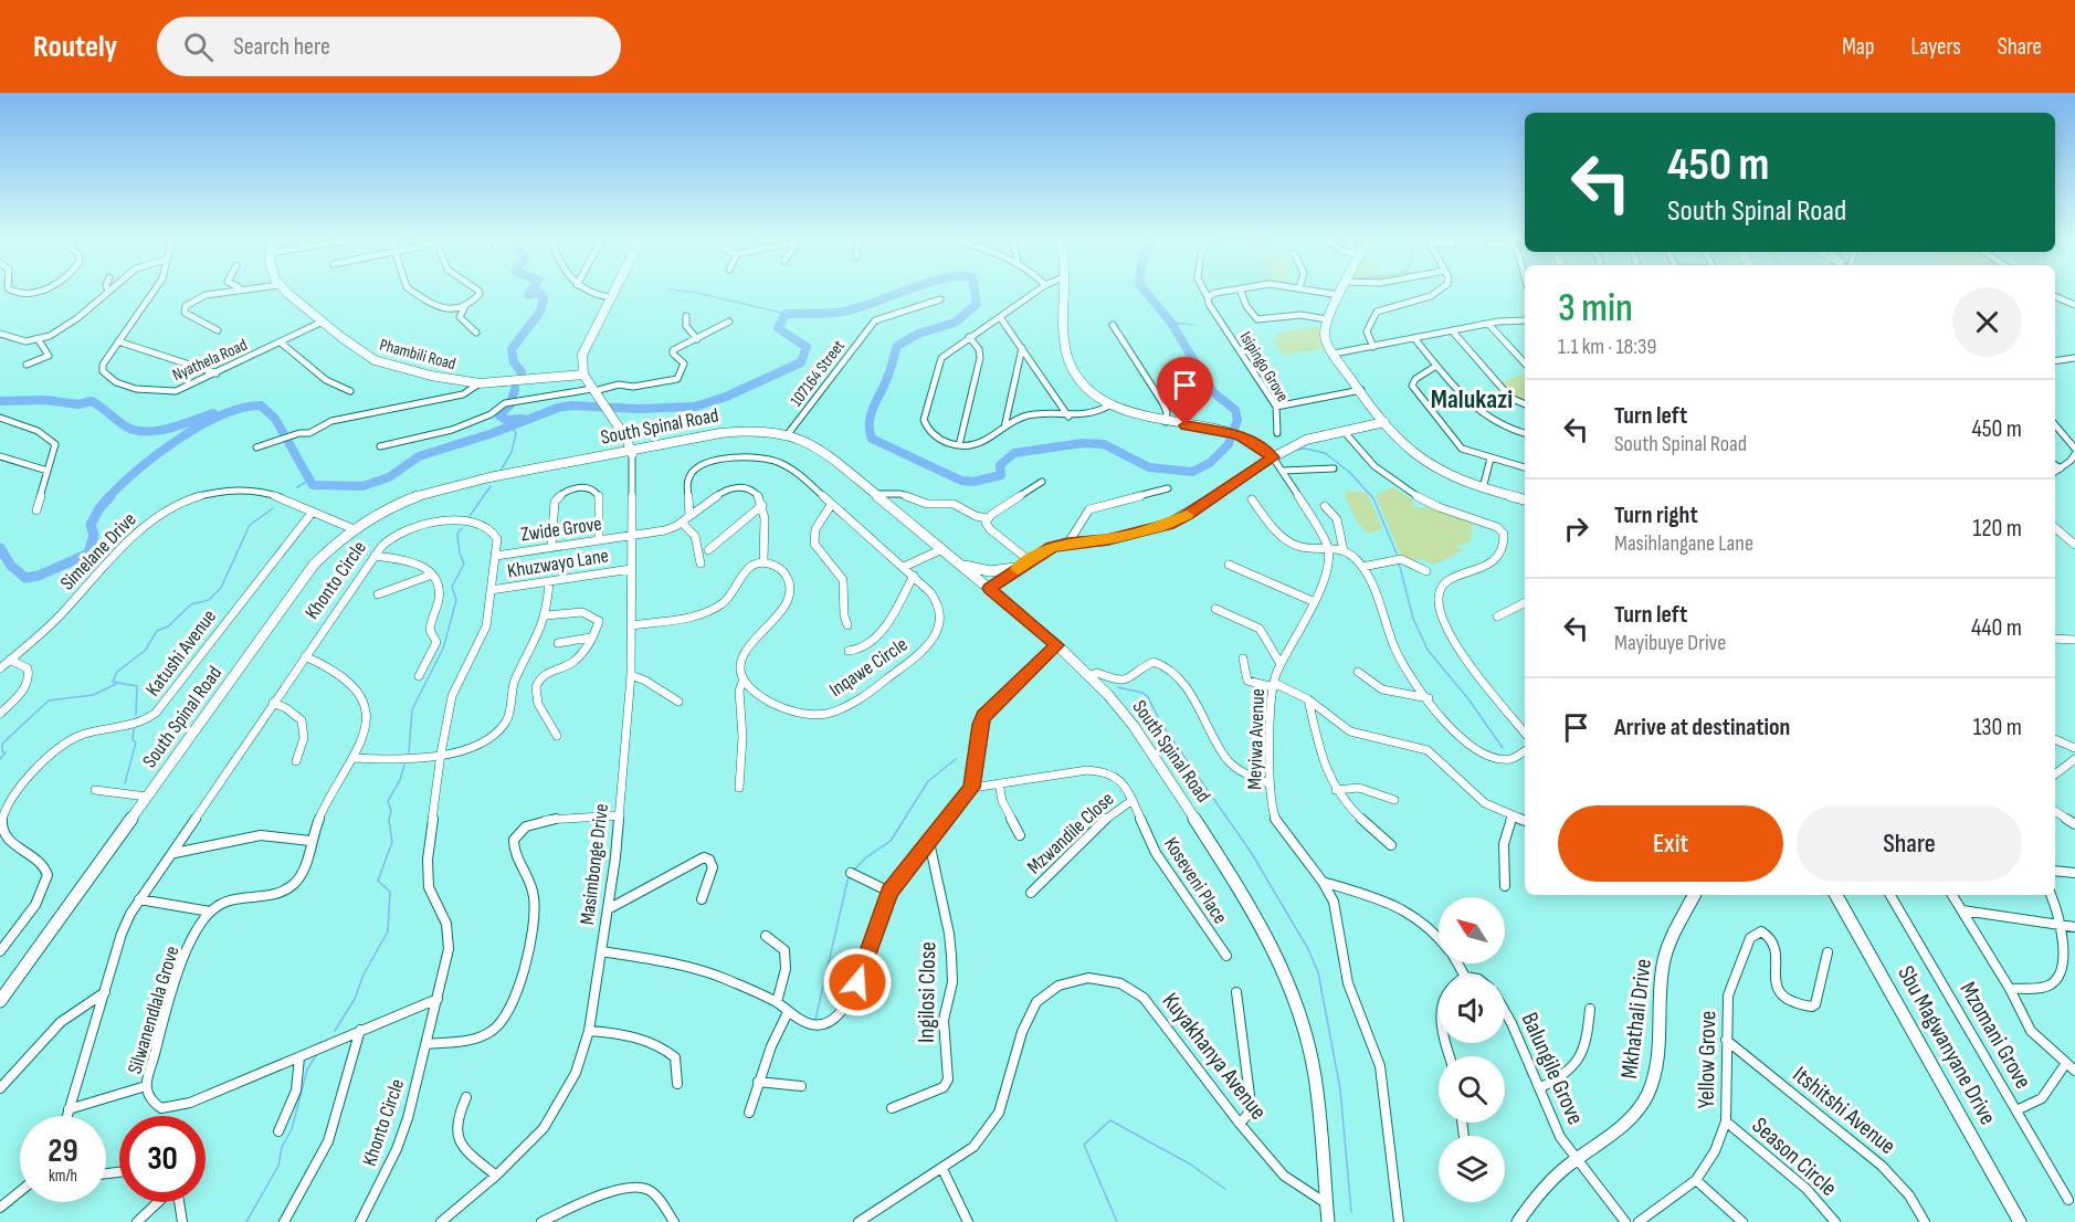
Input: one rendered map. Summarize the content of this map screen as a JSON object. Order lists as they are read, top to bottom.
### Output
{
  "streets": {
    "street": [
      "Phambili Road",
      "Nyathela Road",
      "Isipingo Grove",
      "107164 Street",
      "South Spinal Road",
      "Zwide Grove",
      "Simelane Drive",
      "Khuzwayo Lane",
      "Khonto Circle",
      "Katushi Avenue",
      "Inqawe Circle",
      "Meyiwa Avenue",
      "Mzwandile Close",
      "Masimbonge Drive",
      "Koseveni Place",
      "Ingilosi Close",
      "Silwanendlala Grove",
      "Mkhathali Drive",
      "Mzomani Grove",
      "Sbu Magwanyane Drive",
      "Kuyakhanya Avenue",
      "Yellow Grove",
      "Balungile Grove",
      "Itshitshi Avenue",
      "Season Circle"
    ]
  },
  "crossings": [
    ["Phambili Road", "Nyathela Road"],
    ["107164 Street", "South Spinal Road"],
    ["South Spinal Road", "Simelane Drive"],
    ["South Spinal Road", "Masimbonge Drive"],
    ["South Spinal Road", "Kuyakhanya Avenue"],
    ["Zwide Grove", "Khonto Circle"],
    ["Zwide Grove", "Masimbonge Drive"],
    ["Simelane Drive", "Katushi Avenue"],
    ["Khuzwayo Lane", "Khonto Circle"],
    ["Khuzwayo Lane", "Masimbonge Drive"],
    ["Khonto Circle", "Silwanendlala Grove"],
    ["Mzwandile Close", "Koseveni Place"],
    ["Mkhathali Drive", "Balungile Grove"],
    ["Yellow Grove", "Itshitshi Avenue"],
    ["Yellow Grove", "Season Circle"]
  ],
  "districts": ["Malukazi"],
  "north": "top left",
  "page": {
    "header": "Routely",
    "search": "Search here",
    "nav": ["Map", "Layers", "Share"],
    "turn": ["450 m", "South Spinal Road"],
    "heading": ["3 min", "1.1 km · 18:39"],
    "list": [
      {
        "name": "Turn left",
        "note": "South Spinal Road",
        "value": "450 m"
      },
      {
        "name": "Turn right",
        "note": "Masihlangane Lane",
        "value": "120 m"
      },
      {
        "name": "Turn left",
        "note": "Mayibuye Drive",
        "value": "440 m"
      },
      {
        "name": "Arrive at destination",
        "value": "130 m"
      }
    ],
    "buttons": ["Exit", "Share"],
    "speed": "29 km/h",
    "limit": "30"
  }
}
